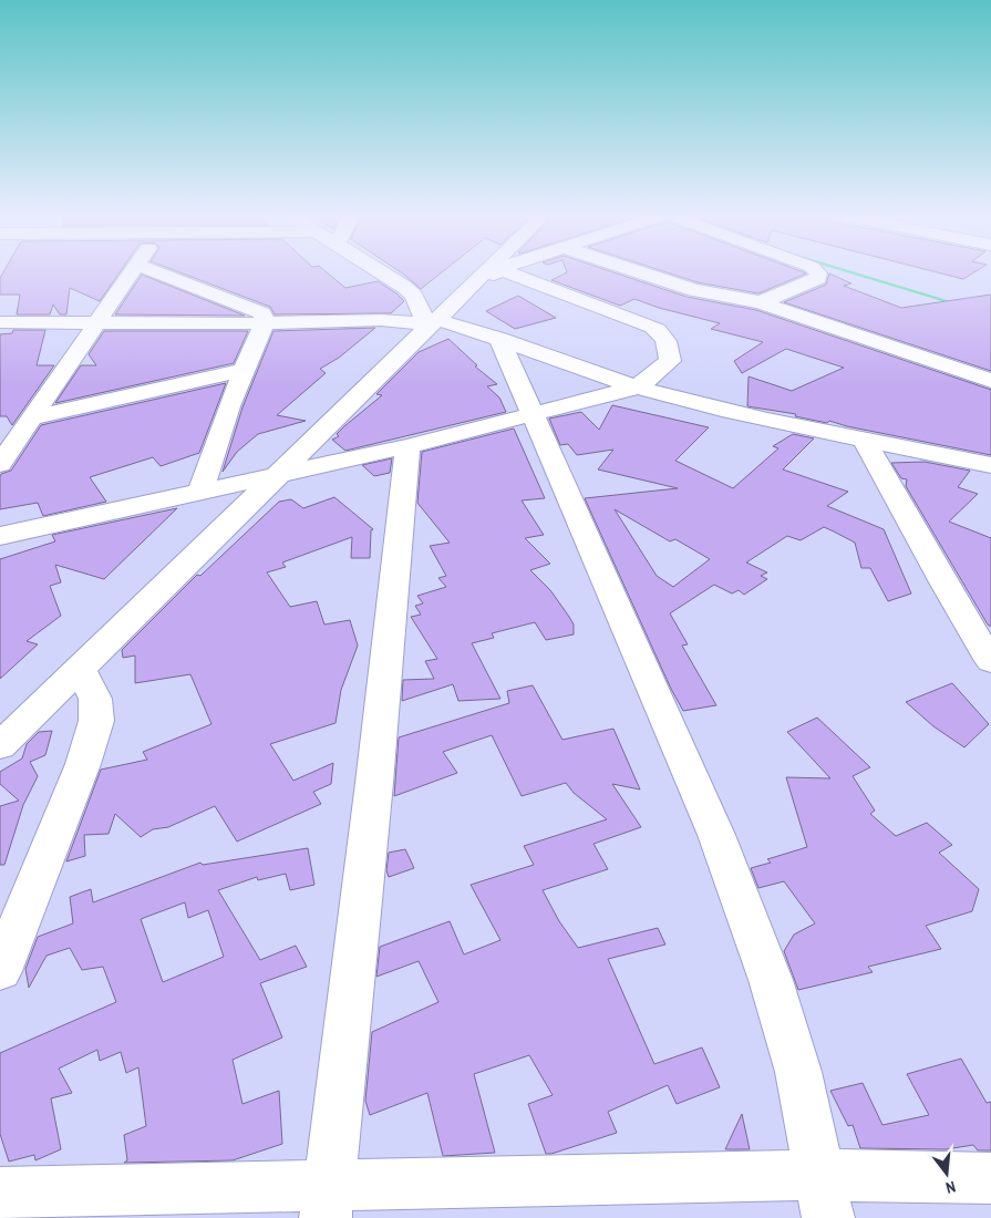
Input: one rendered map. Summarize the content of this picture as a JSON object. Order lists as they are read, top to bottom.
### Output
{
  "north": "bottom"
}
